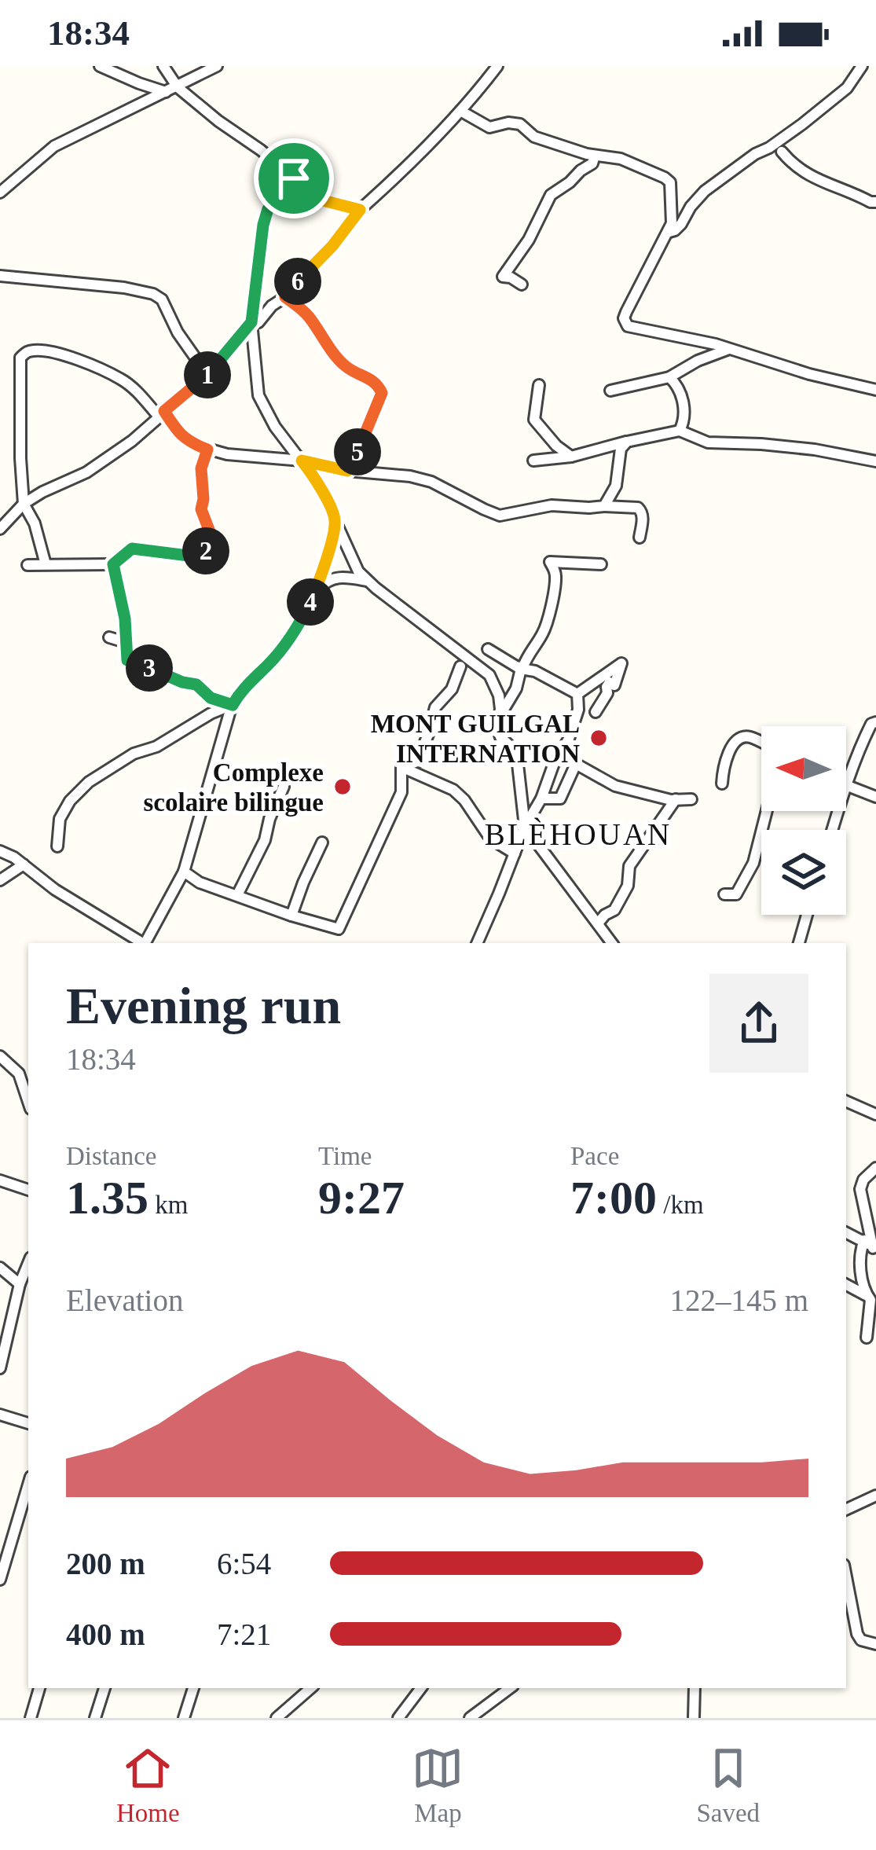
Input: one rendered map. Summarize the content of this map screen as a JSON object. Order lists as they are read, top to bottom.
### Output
{
  "districts": ["BLÈHOUAN"],
  "places": ["MONT GUILGAL INTERNATION", "Complexe scolaire bilingue"],
  "north": "left",
  "page": {
    "status": "18:34",
    "pins": [
      "6",
      "1",
      "5",
      "2",
      "4",
      "3"
    ],
    "heading": ["Evening run", "18:34"],
    "stats": [
      ["Distance", "1.35 km"],
      ["Time", "9:27"],
      ["Pace", "7:00 /km"]
    ],
    "chart": ["Elevation", "122–145 m"],
    "list": [
      {
        "name": "200 m",
        "note": "6:54"
      },
      {
        "name": "400 m",
        "note": "7:21"
      }
    ],
    "tabs": ["Home", "Map", "Saved"]
  }
}
